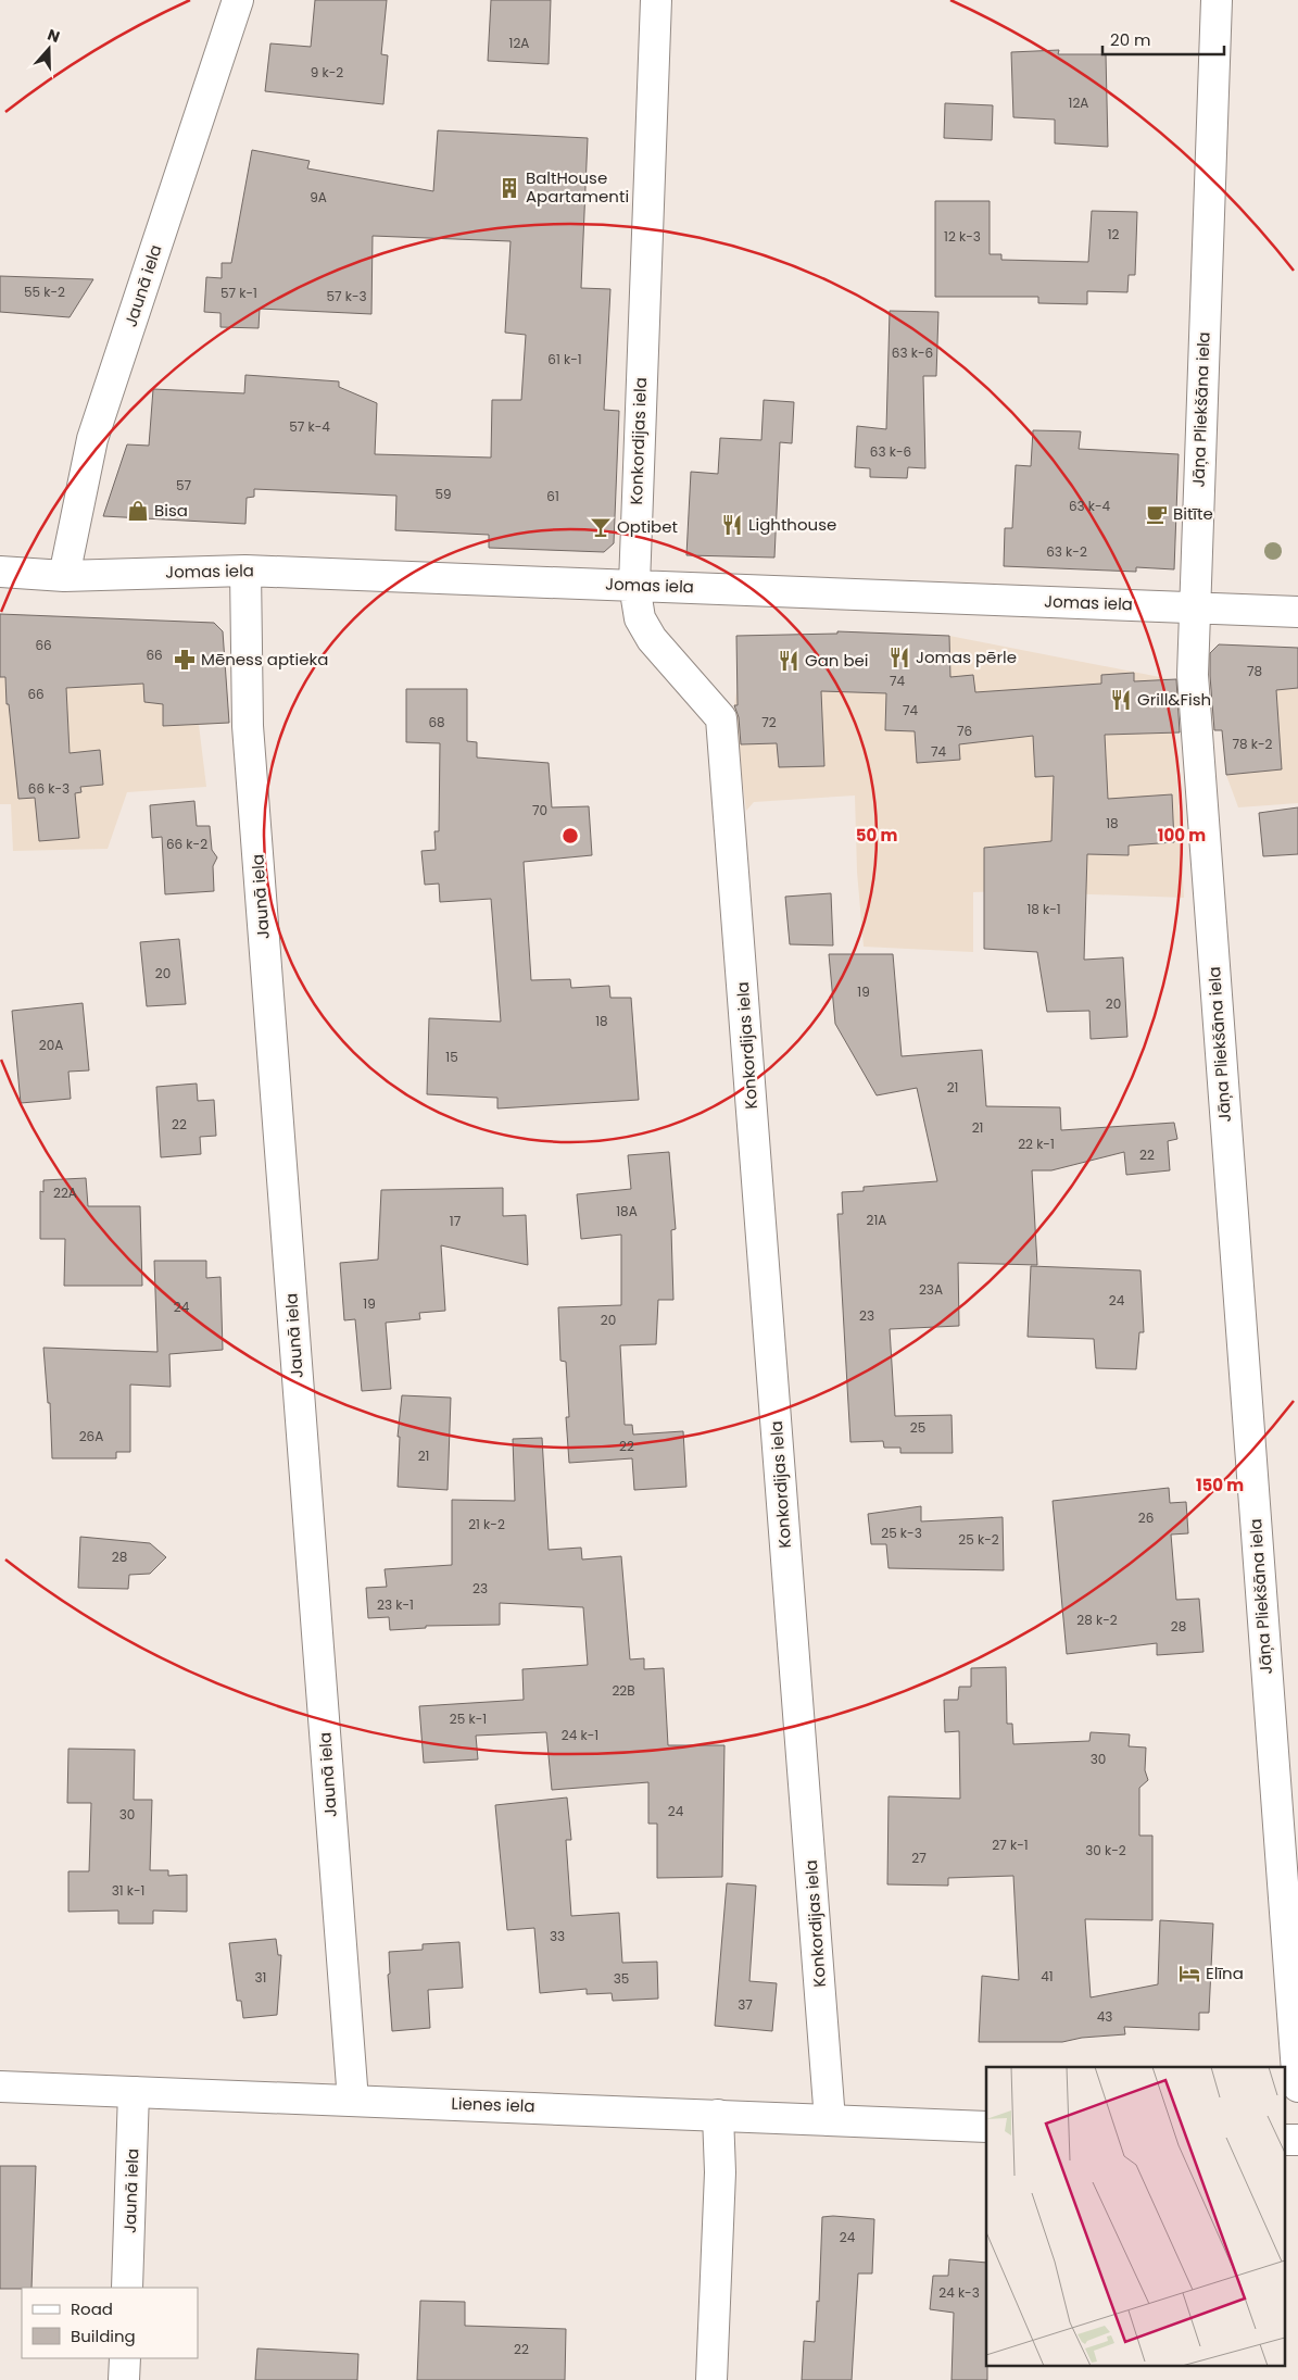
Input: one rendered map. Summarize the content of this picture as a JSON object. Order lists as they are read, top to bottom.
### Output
{
  "streets": {
    "street": [
      "Jaunā iela",
      "Jāņa Pliekšāna iela",
      "Konkordijas iela",
      "Jomas iela",
      "Lienes iela"
    ]
  },
  "crossings": [
    ["Jaunā iela", "Jomas iela"],
    ["Jaunā iela", "Lienes iela"],
    ["Jāņa Pliekšāna iela", "Jomas iela"],
    ["Konkordijas iela", "Jomas iela"],
    ["Konkordijas iela", "Lienes iela"]
  ],
  "places": {
    "building": ["BaltHouse Apartamenti"],
    "shop": ["Bisa"],
    "cafe": ["Bitīte"],
    "restaurant": [
      "Lighthouse",
      "Jomas pērle",
      "Gan bei",
      "Grill&Fish"
    ],
    "bar": ["Optibet"],
    "pharmacy": ["Mēness aptieka"],
    "hotel": ["Elīna"]
  },
  "house_numbers": [
    "12A",
    "9 k-2",
    "12A",
    "9A",
    "12",
    "12 k-3",
    "55 k-2",
    "57 k-1",
    "57 k-3",
    "63 k-6",
    "61 k-1",
    "57 k-4",
    "63 k-6",
    "57",
    "59",
    "61",
    "63 k-4",
    "63 k-2",
    "66",
    "66",
    "78",
    "74",
    "66",
    "74",
    "68",
    "72",
    "76",
    "78 k-2",
    "74",
    "66 k-3",
    "70",
    "18",
    "66 k-2",
    "18 k-1",
    "20",
    "19",
    "20",
    "18",
    "20A",
    "15",
    "21",
    "22",
    "21",
    "22 k-1",
    "22",
    "22A",
    "18A",
    "21A",
    "17",
    "23A",
    "24",
    "19",
    "24",
    "23",
    "20",
    "25",
    "26A",
    "22",
    "21",
    "26",
    "21 k-2",
    "25 k-3",
    "25 k-2",
    "28",
    "23",
    "23 k-1",
    "28 k-2",
    "28",
    "22B",
    "25 k-1",
    "24 k-1",
    "30",
    "24",
    "30",
    "27 k-1",
    "30 k-2",
    "27",
    "31 k-1",
    "33",
    "41",
    "31",
    "35",
    "37",
    "43",
    "24",
    "24 k-3",
    "22"
  ],
  "legend": ["Road", "Building"],
  "scale_bar": "20 m",
  "north": "top",
  "rings": ["50 m", "100 m", "150 m"]
}
